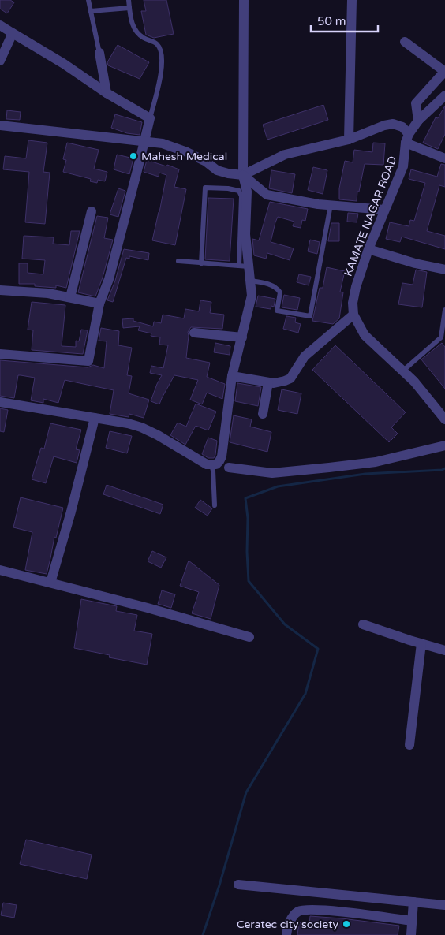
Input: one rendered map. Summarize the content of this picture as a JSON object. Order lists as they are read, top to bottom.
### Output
{
  "streets": {
    "street": ["KAMATE NAGAR ROAD"]
  },
  "places": ["Mahesh Medical", "Ceratec city society"],
  "scale_bar": "50 m"
}
